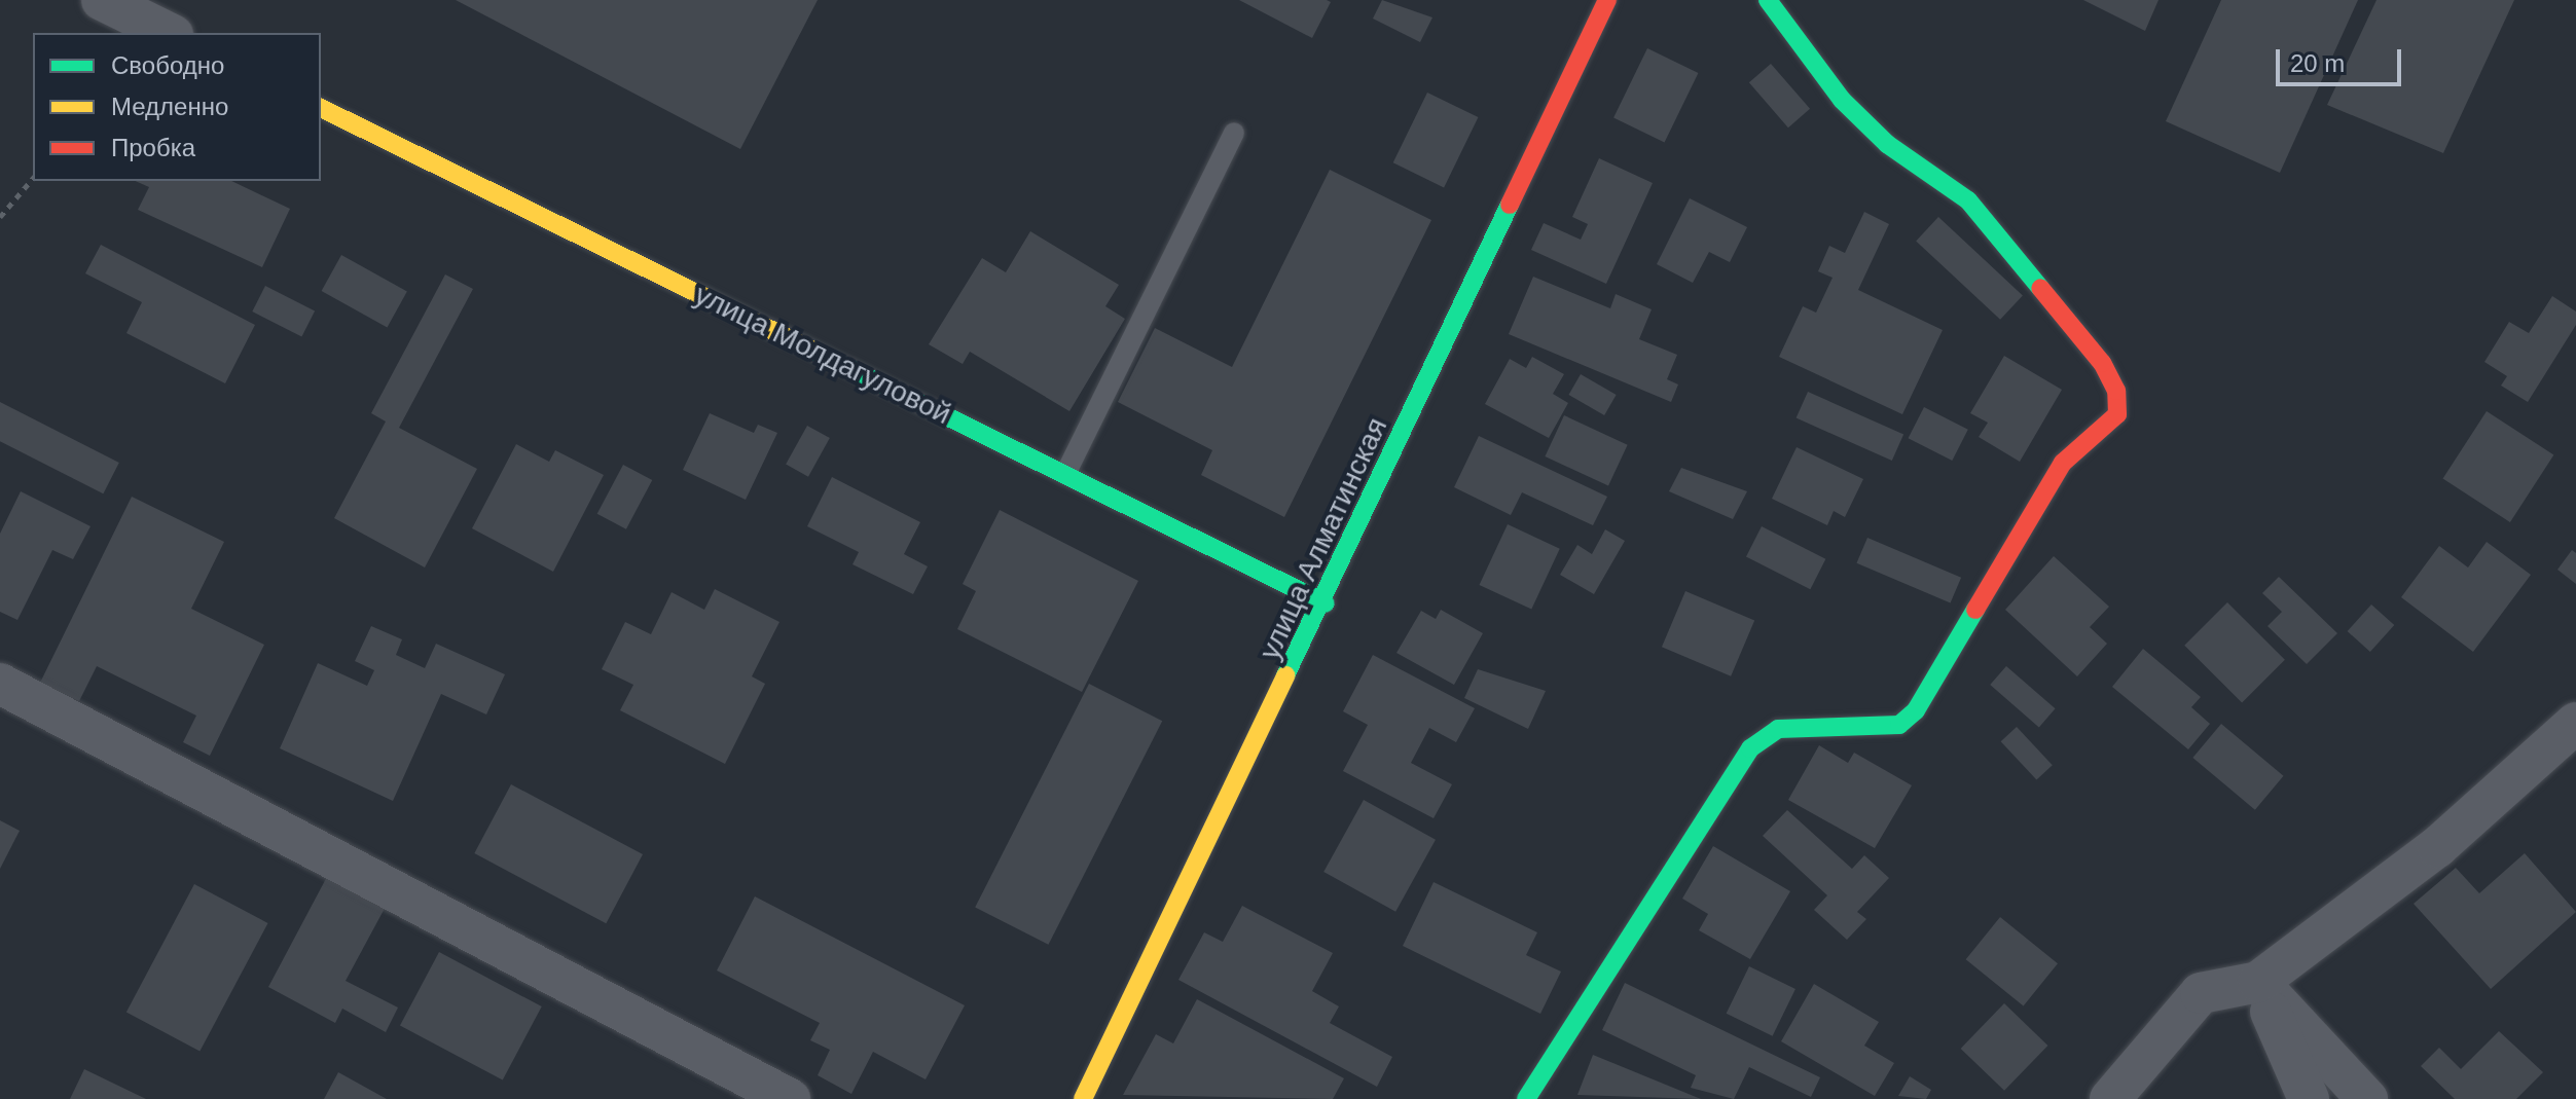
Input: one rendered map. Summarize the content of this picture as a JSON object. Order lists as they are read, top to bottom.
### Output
{
  "streets": {
    "street": ["улица Молдагуловой", "улица Алматинская"]
  },
  "crossings": [
    ["улица Молдагуловой", "улица Алматинская"]
  ],
  "legend": ["Свободно", "Медленно", "Пробка"],
  "scale_bar": "20 m"
}
